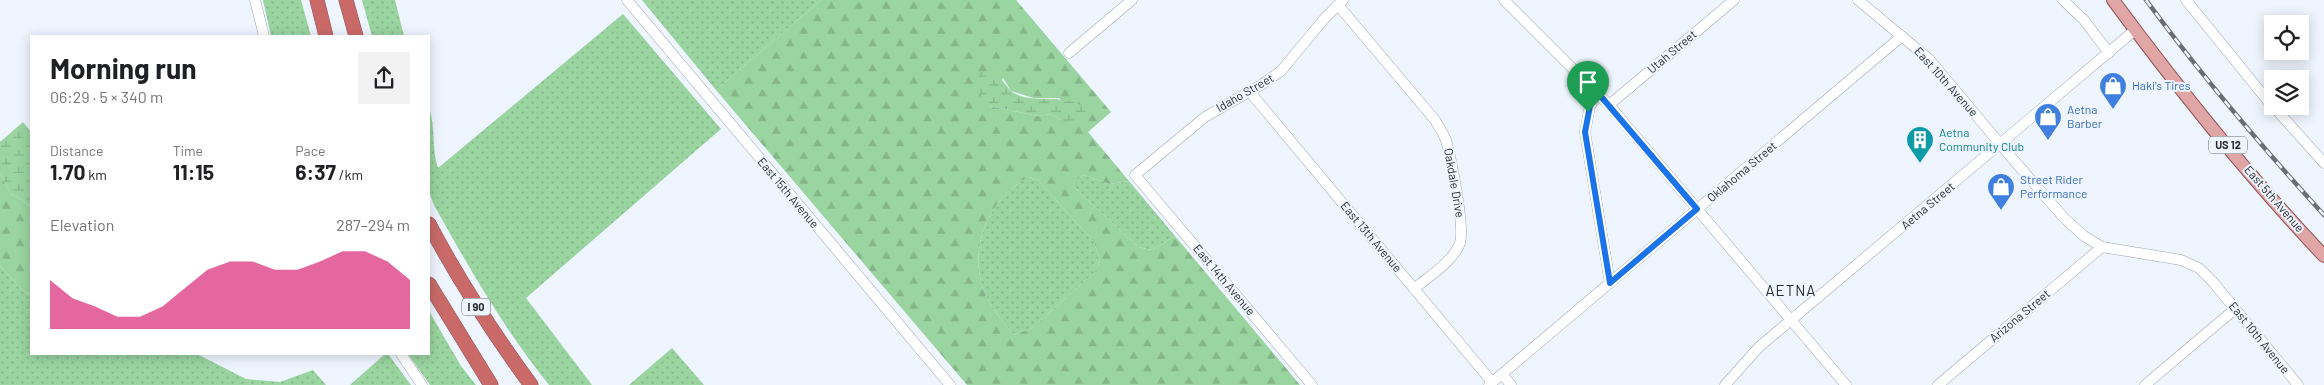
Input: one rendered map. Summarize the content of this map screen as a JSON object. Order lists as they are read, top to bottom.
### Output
{
  "streets": {
    "highway": ["I 90"],
    "main road": ["US 12", "East 5th Avenue"],
    "street": [
      "Utah Street",
      "East 10th Avenue",
      "Idaho Street",
      "Oklahoma Street",
      "Oakdale Drive",
      "East 15th Avenue",
      "Aetna Street",
      "East 13th Avenue",
      "East 14th Avenue",
      "Arizona Street"
    ]
  },
  "crossings": [
    ["East 10th Avenue", "Oklahoma Street"],
    ["East 10th Avenue", "Aetna Street"],
    ["East 10th Avenue", "Arizona Street"],
    ["Idaho Street", "Oakdale Drive"],
    ["Idaho Street", "East 13th Avenue"],
    ["Idaho Street", "East 14th Avenue"],
    ["Oklahoma Street", "East 13th Avenue"],
    ["Oakdale Drive", "East 13th Avenue"],
    ["East 5th Avenue", "Aetna Street"]
  ],
  "districts": ["AETNA"],
  "places": {
    "shop": ["Haki's Tires", "Aetna Barber", "Street Rider Performance"],
    "building": ["Aetna Community Club"]
  },
  "page": {
    "heading": ["Morning run", "06:29 · 5 × 340 m"],
    "stats": [
      ["Distance", "1.70 km"],
      ["Time", "11:15"],
      ["Pace", "6:37 /km"]
    ],
    "chart": ["Elevation", "287–294 m"]
  }
}
